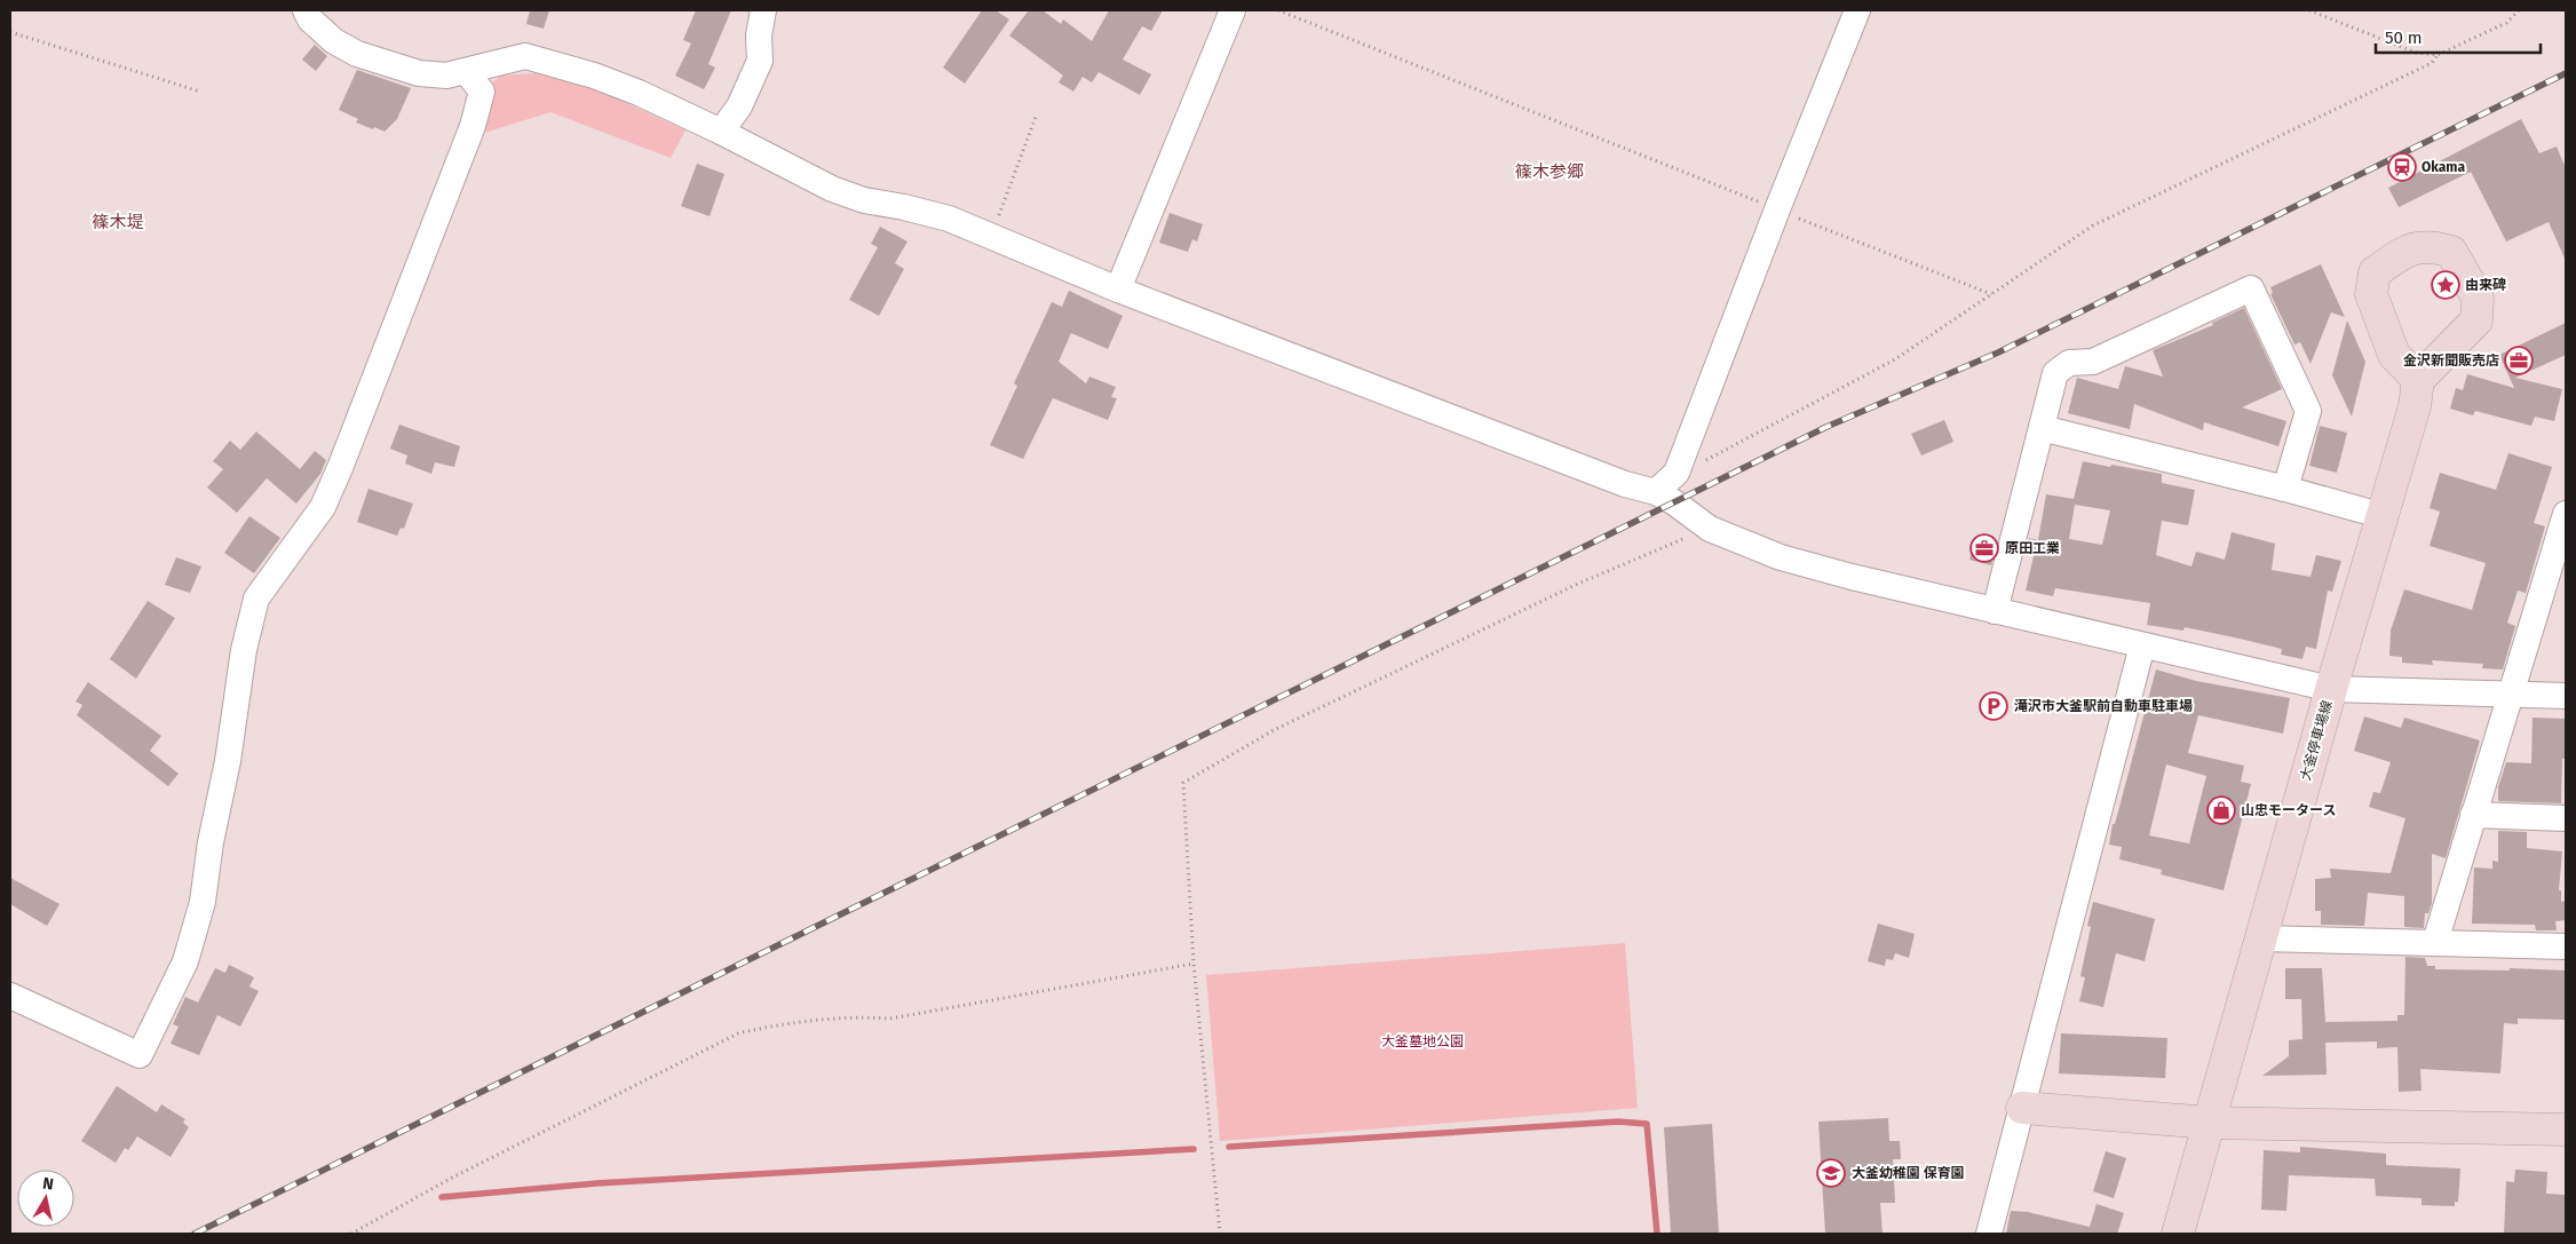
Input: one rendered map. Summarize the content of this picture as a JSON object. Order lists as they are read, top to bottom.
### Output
{
  "streets": {
    "main road": ["大釜停車場線"]
  },
  "districts": ["篠木参郷", "篠木堤"],
  "parks": ["大釜墓地公園"],
  "places": {
    "station": ["Okama"],
    "place": ["由来碑"],
    "office": ["金沢新聞販売店", "原田工業"],
    "parking": ["滝沢市大釜駅前自動車駐車場"],
    "shop": ["山忠モータース"],
    "school or university": ["大釜幼稚園 保育園"]
  },
  "scale_bar": "50 m",
  "north": "top"
}
